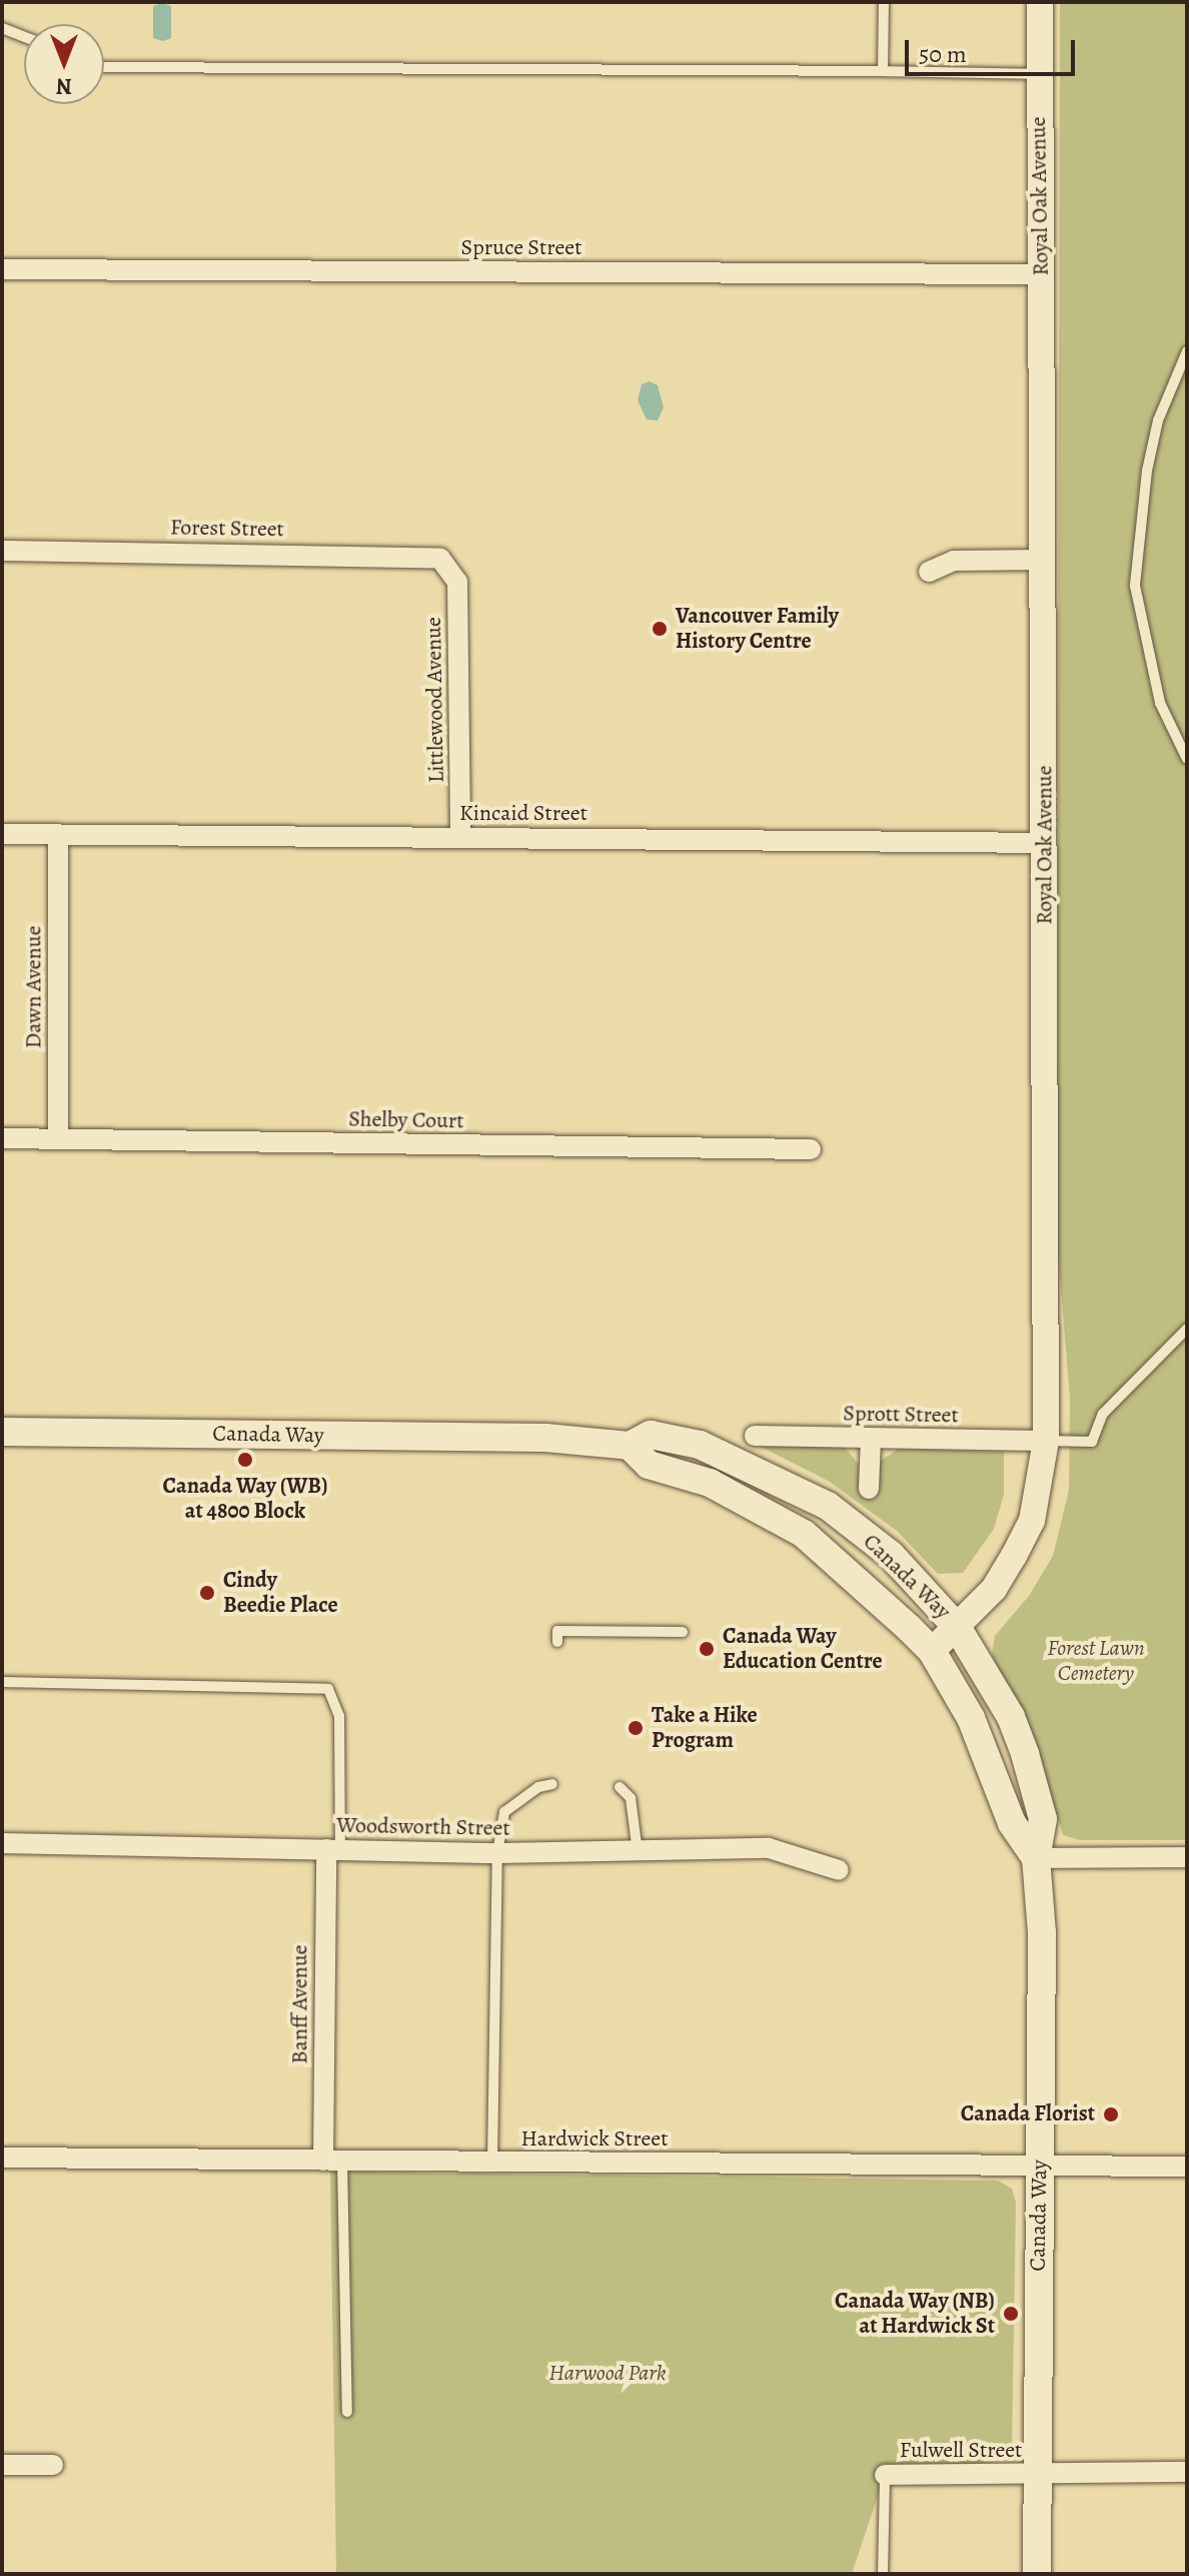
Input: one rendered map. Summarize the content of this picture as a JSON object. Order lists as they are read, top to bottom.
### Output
{
  "streets": {
    "main road": ["Canada Way"],
    "street": [
      "Royal Oak Avenue",
      "Spruce Street",
      "Forest Street",
      "Littlewood Avenue",
      "Kincaid Street",
      "Dawn Avenue",
      "Shelby Court",
      "Sprott Street",
      "Woodsworth Street",
      "Banff Avenue",
      "Hardwick Street",
      "Fulwell Street"
    ]
  },
  "crossings": [
    ["Royal Oak Avenue", "Spruce Street"],
    ["Royal Oak Avenue", "Kincaid Street"],
    ["Royal Oak Avenue", "Sprott Street"],
    ["Royal Oak Avenue", "Canada Way"],
    ["Forest Street", "Littlewood Avenue"],
    ["Littlewood Avenue", "Kincaid Street"],
    ["Kincaid Street", "Dawn Avenue"],
    ["Dawn Avenue", "Shelby Court"],
    ["Canada Way", "Hardwick Street"],
    ["Canada Way", "Fulwell Street"],
    ["Woodsworth Street", "Banff Avenue"],
    ["Banff Avenue", "Hardwick Street"]
  ],
  "parks": ["Forest Lawn Cemetery", "Harwood Park"],
  "places": [
    "Vancouver Family History Centre",
    "Canada Way (WB) at 4800 Block",
    "Cindy Beedie Place",
    "Canada Way Education Centre",
    "Take a Hike Program",
    "Canada Florist",
    "Canada Way (NB) at Hardwick St"
  ],
  "scale_bar": "50 m",
  "north": "bottom"
}
